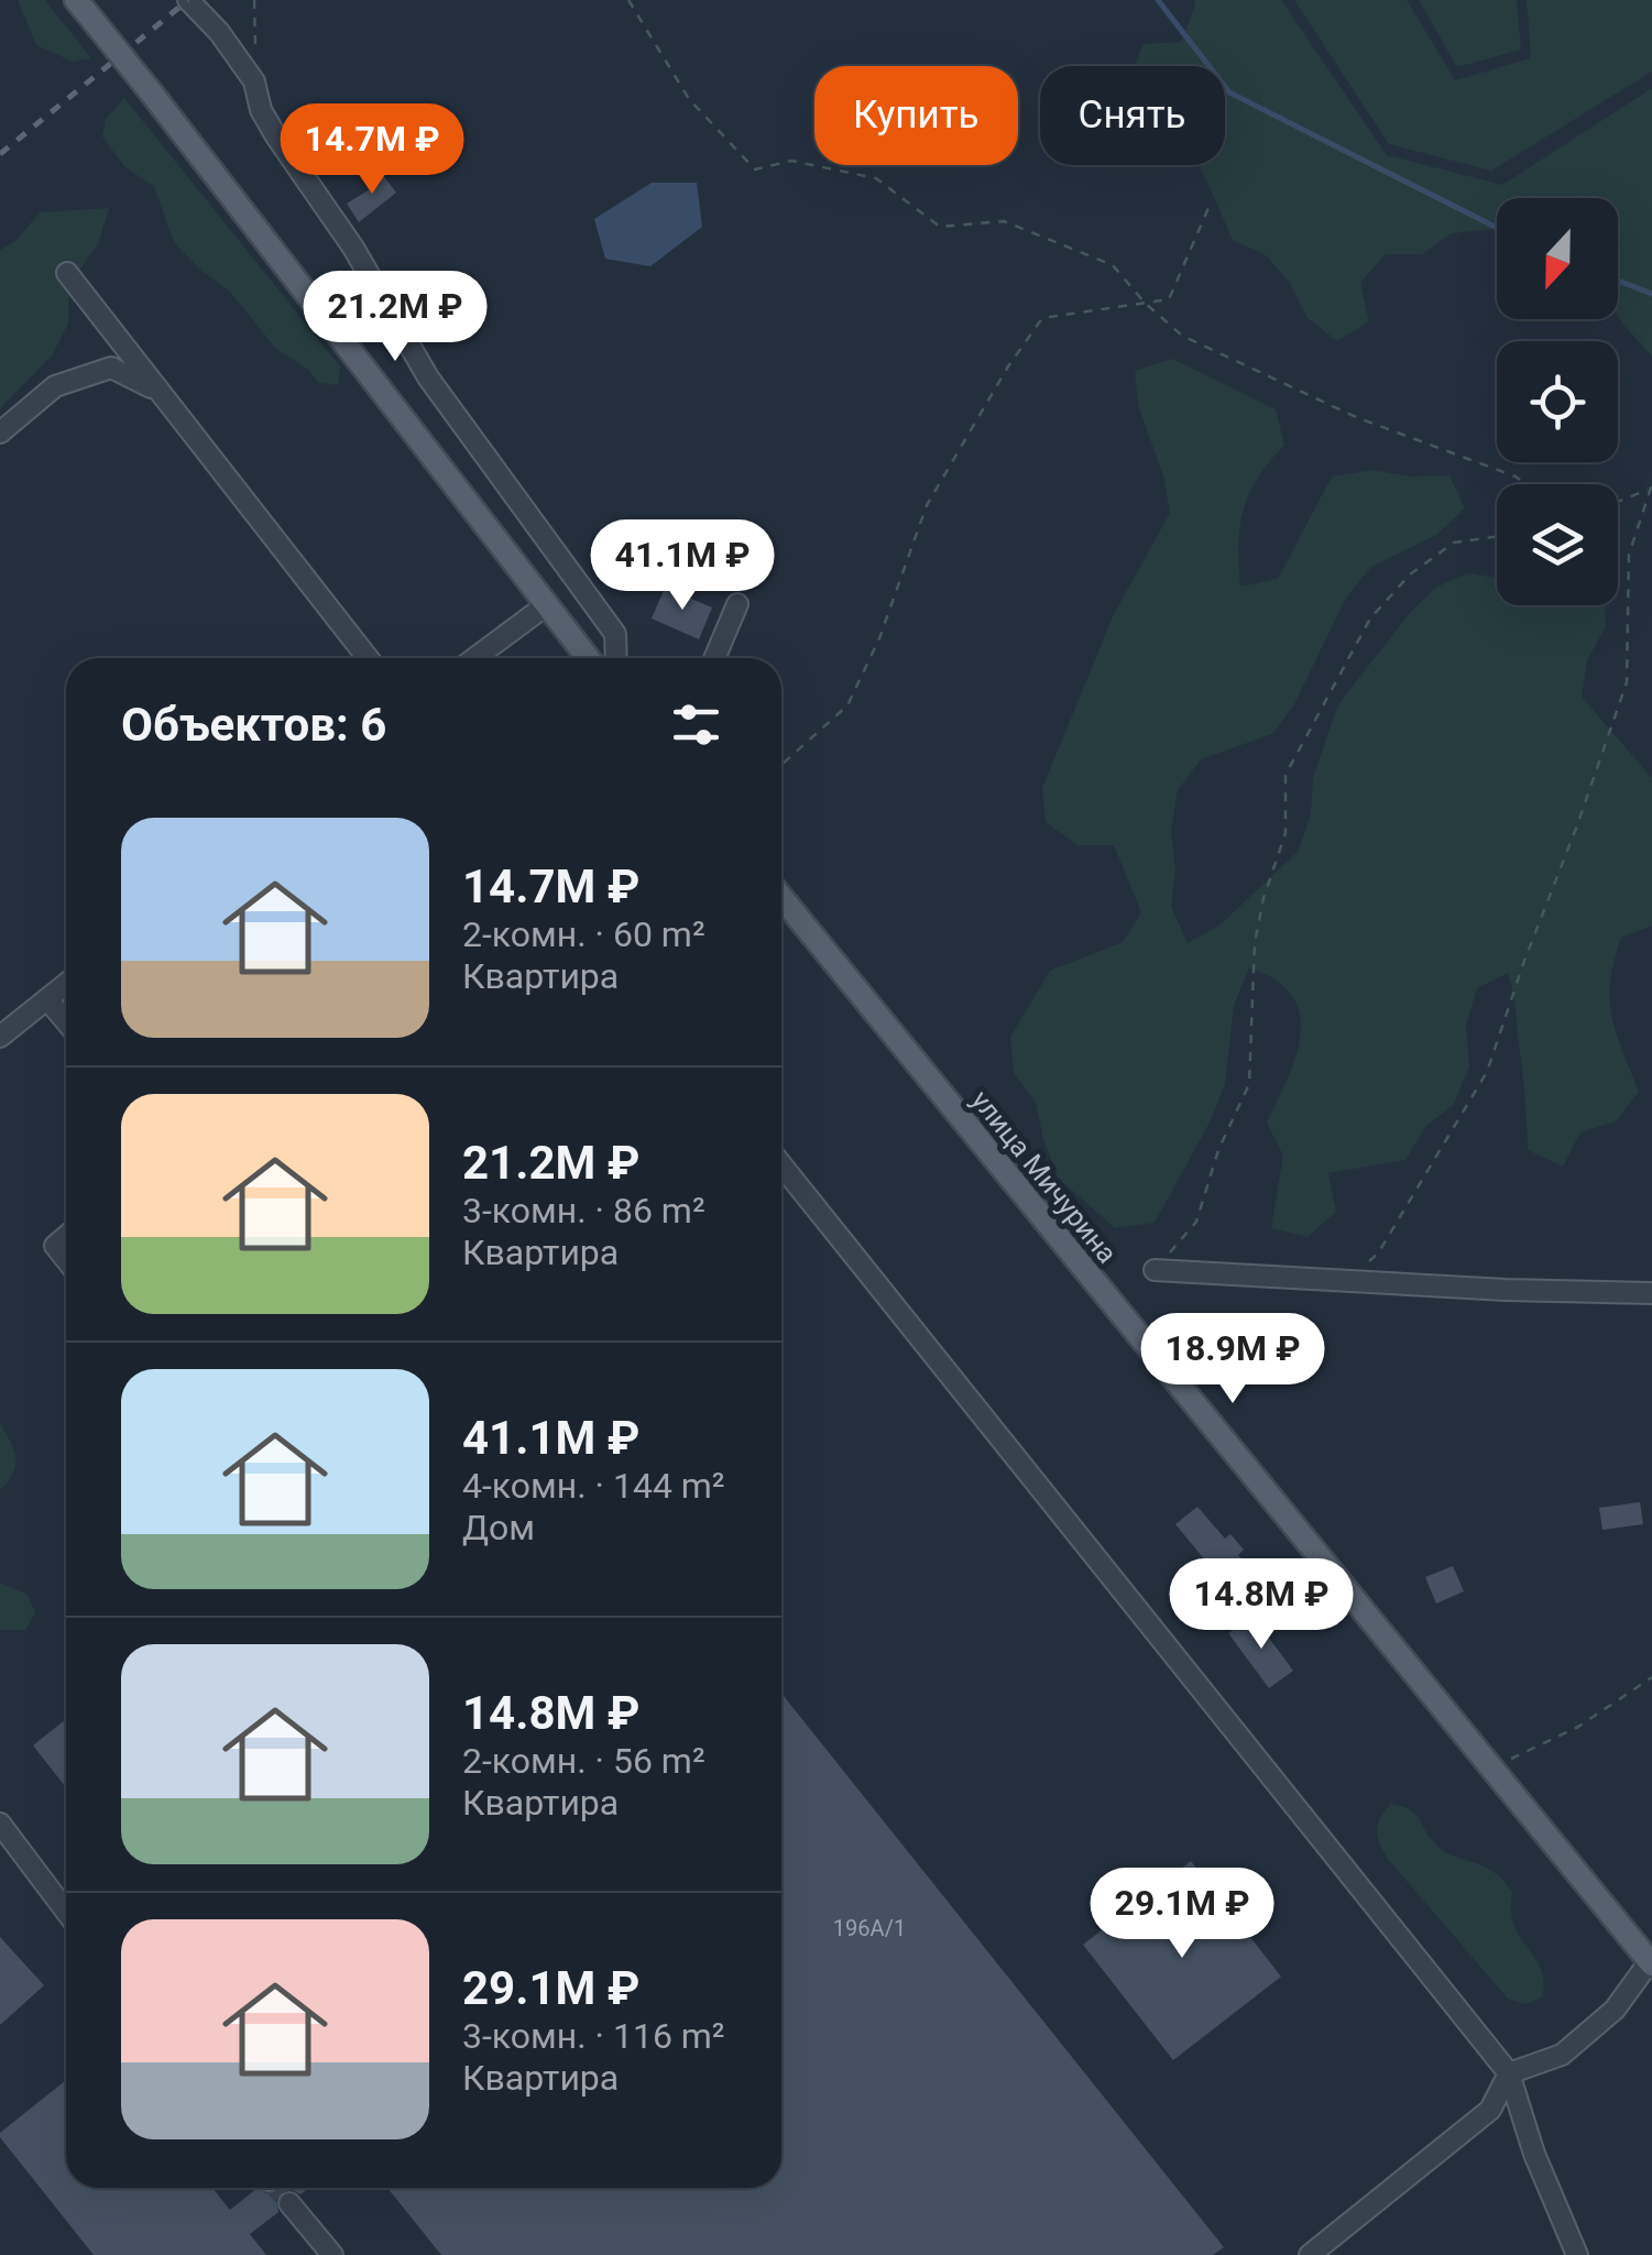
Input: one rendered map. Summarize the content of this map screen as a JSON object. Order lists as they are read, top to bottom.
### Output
{
  "streets": {
    "main road": ["улица Мичурина"]
  },
  "house_numbers": ["196А/1"],
  "north": "bottom",
  "page": {
    "chip": ["Купить", "Снять"],
    "price": [
      "14.7M ₽",
      "21.2M ₽",
      "41.1M ₽",
      "18.9M ₽",
      "14.8M ₽",
      "29.1M ₽"
    ],
    "heading": "Объектов: 6",
    "list": [
      {
        "name": "14.7M ₽",
        "note": "2-комн. · 60 m² · Квартира"
      },
      {
        "name": "21.2M ₽",
        "note": "3-комн. · 86 m² · Квартира"
      },
      {
        "name": "41.1M ₽",
        "note": "4-комн. · 144 m² · Дом"
      },
      {
        "name": "14.8M ₽",
        "note": "2-комн. · 56 m² · Квартира"
      },
      {
        "name": "29.1M ₽",
        "note": "3-комн. · 116 m² · Квартира"
      }
    ]
  }
}
